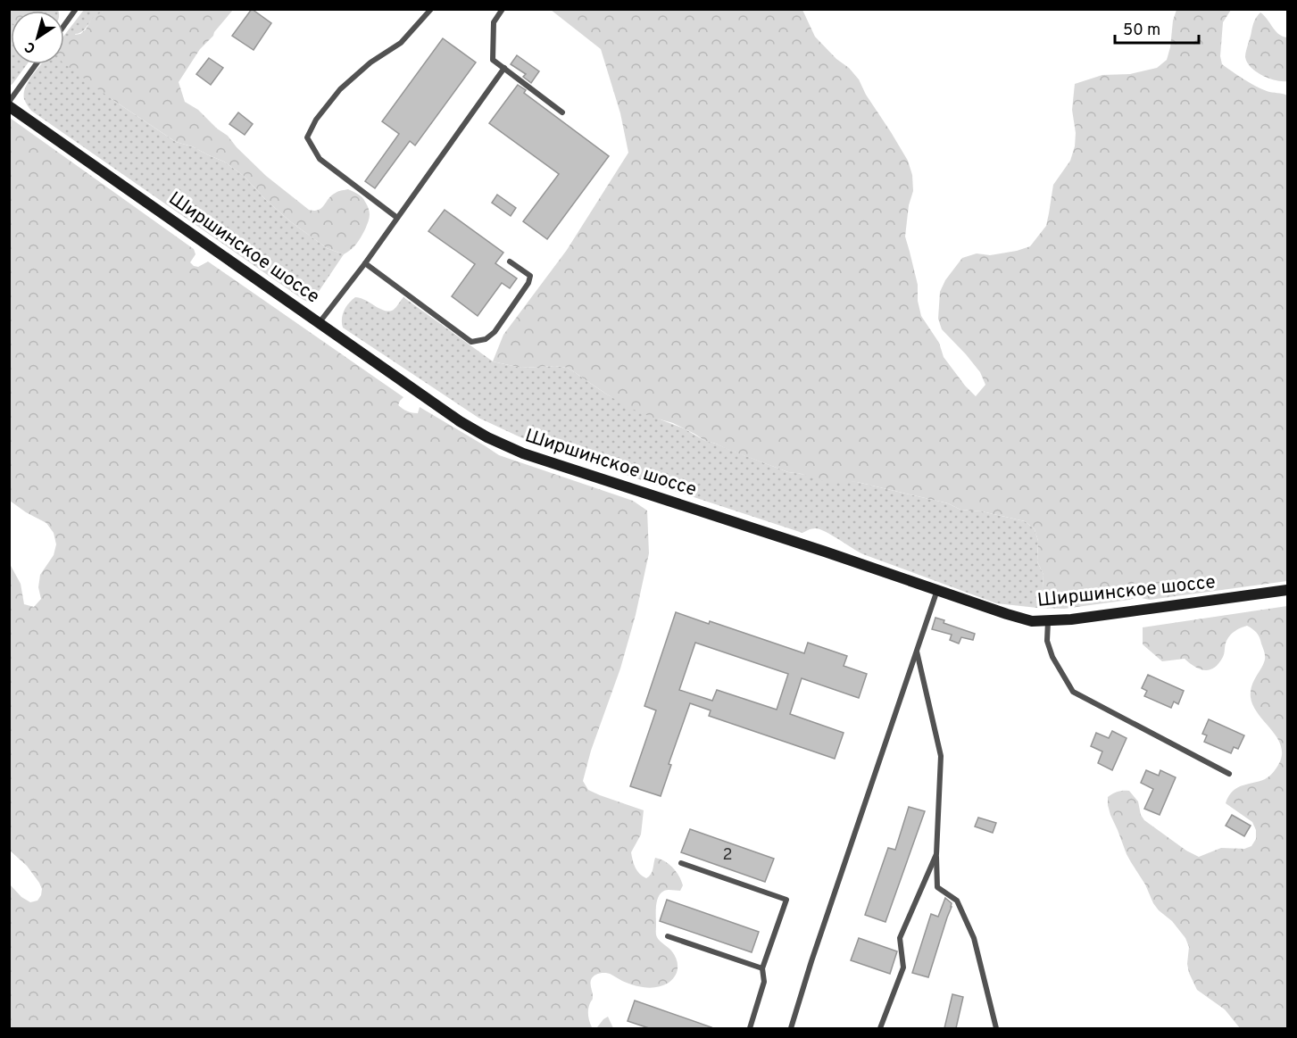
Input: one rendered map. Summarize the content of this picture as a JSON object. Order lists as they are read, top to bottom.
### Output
{
  "streets": {
    "main road": ["Ширшинское шоссе"]
  },
  "house_numbers": ["2"],
  "scale_bar": "50 m",
  "north": "bottom left"
}
